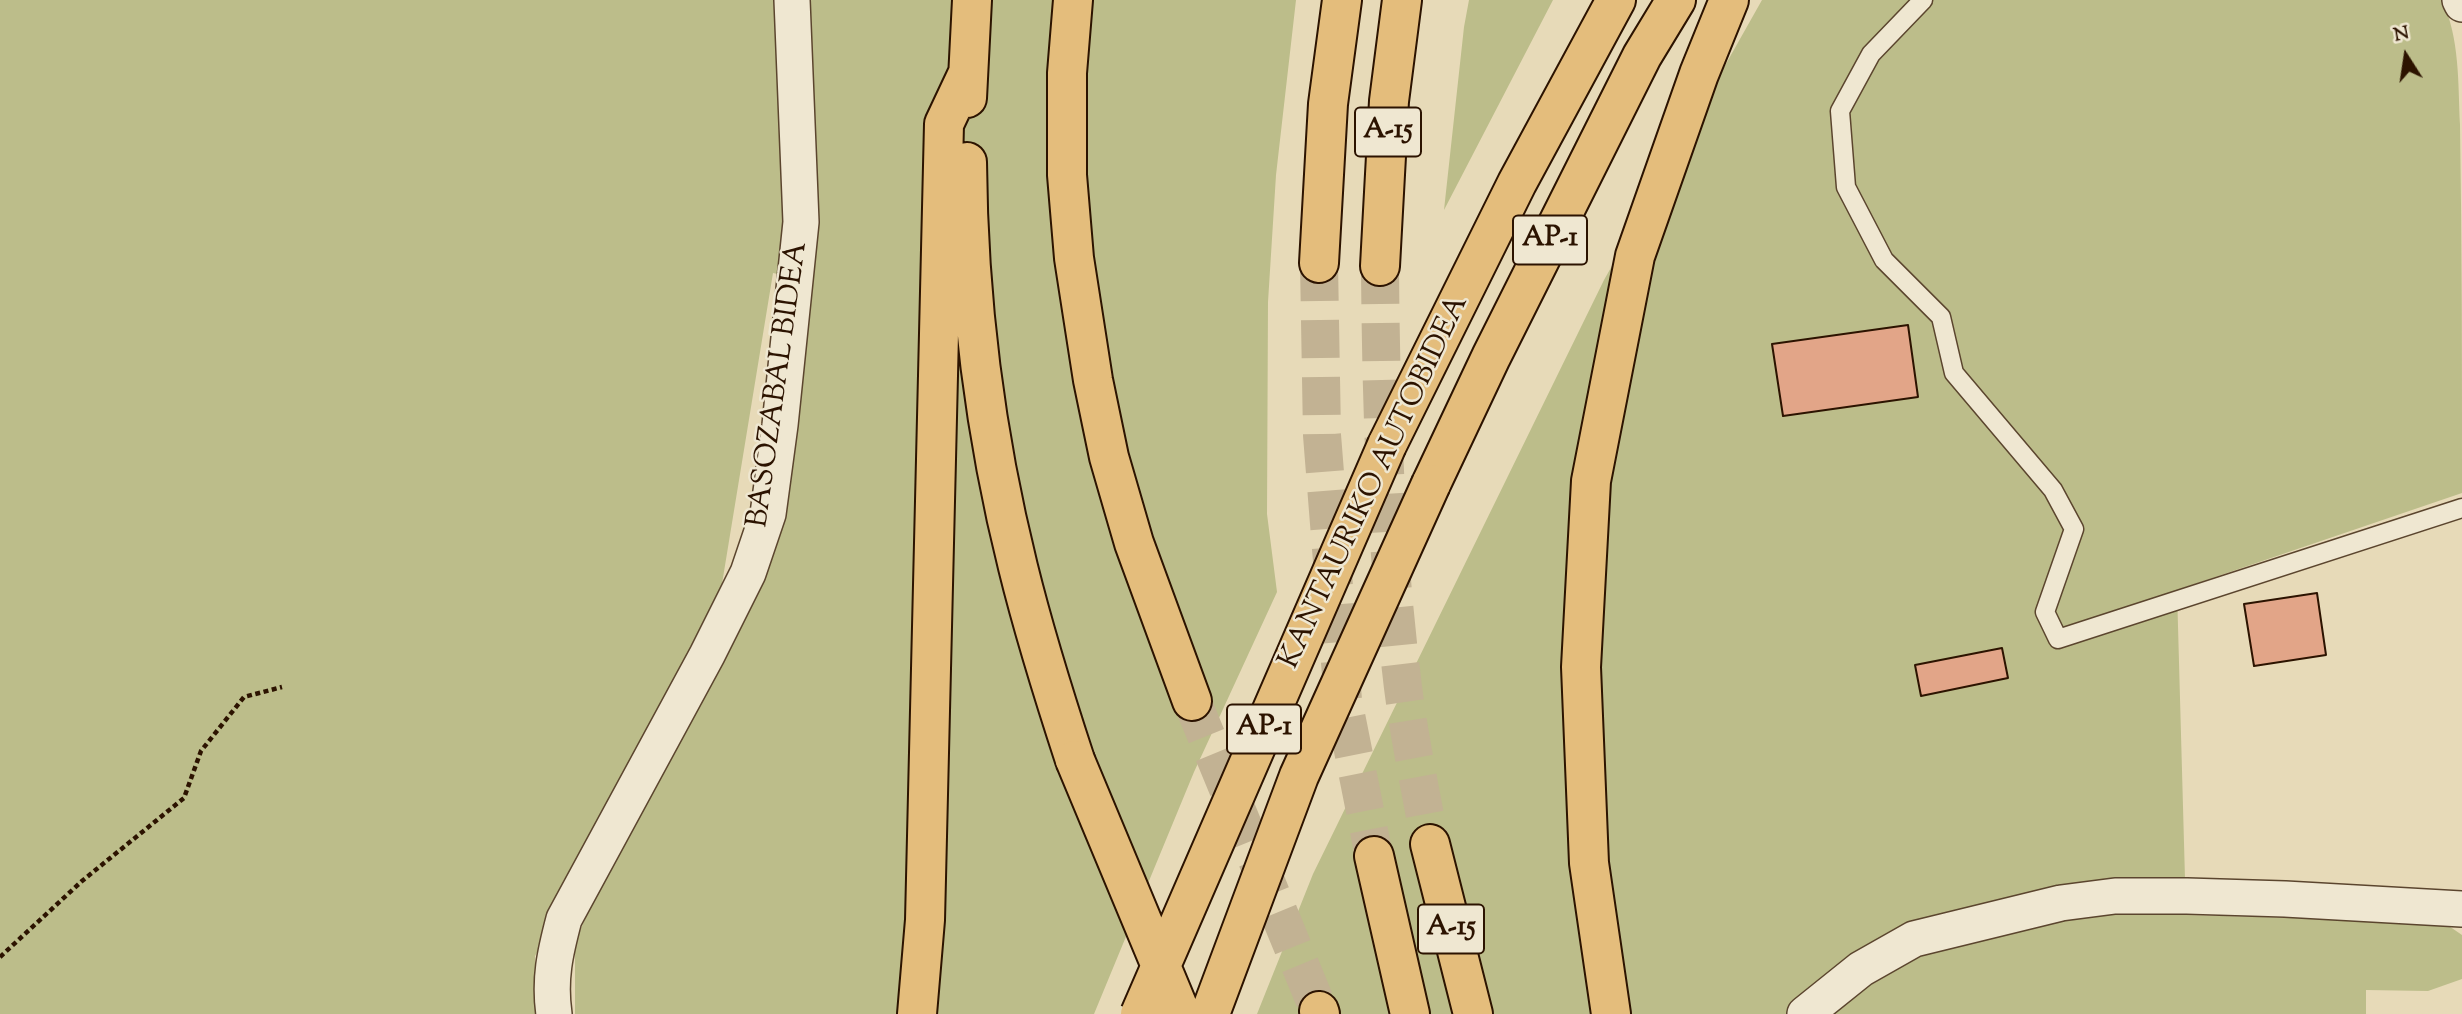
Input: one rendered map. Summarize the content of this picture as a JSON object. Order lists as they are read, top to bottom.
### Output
{
  "streets": {
    "highway": ["A-15", "AP-1", "KANTAURIKO AUTOBIDEA"],
    "street": ["BASOZABAL BIDEA"]
  },
  "north": "top"
}
